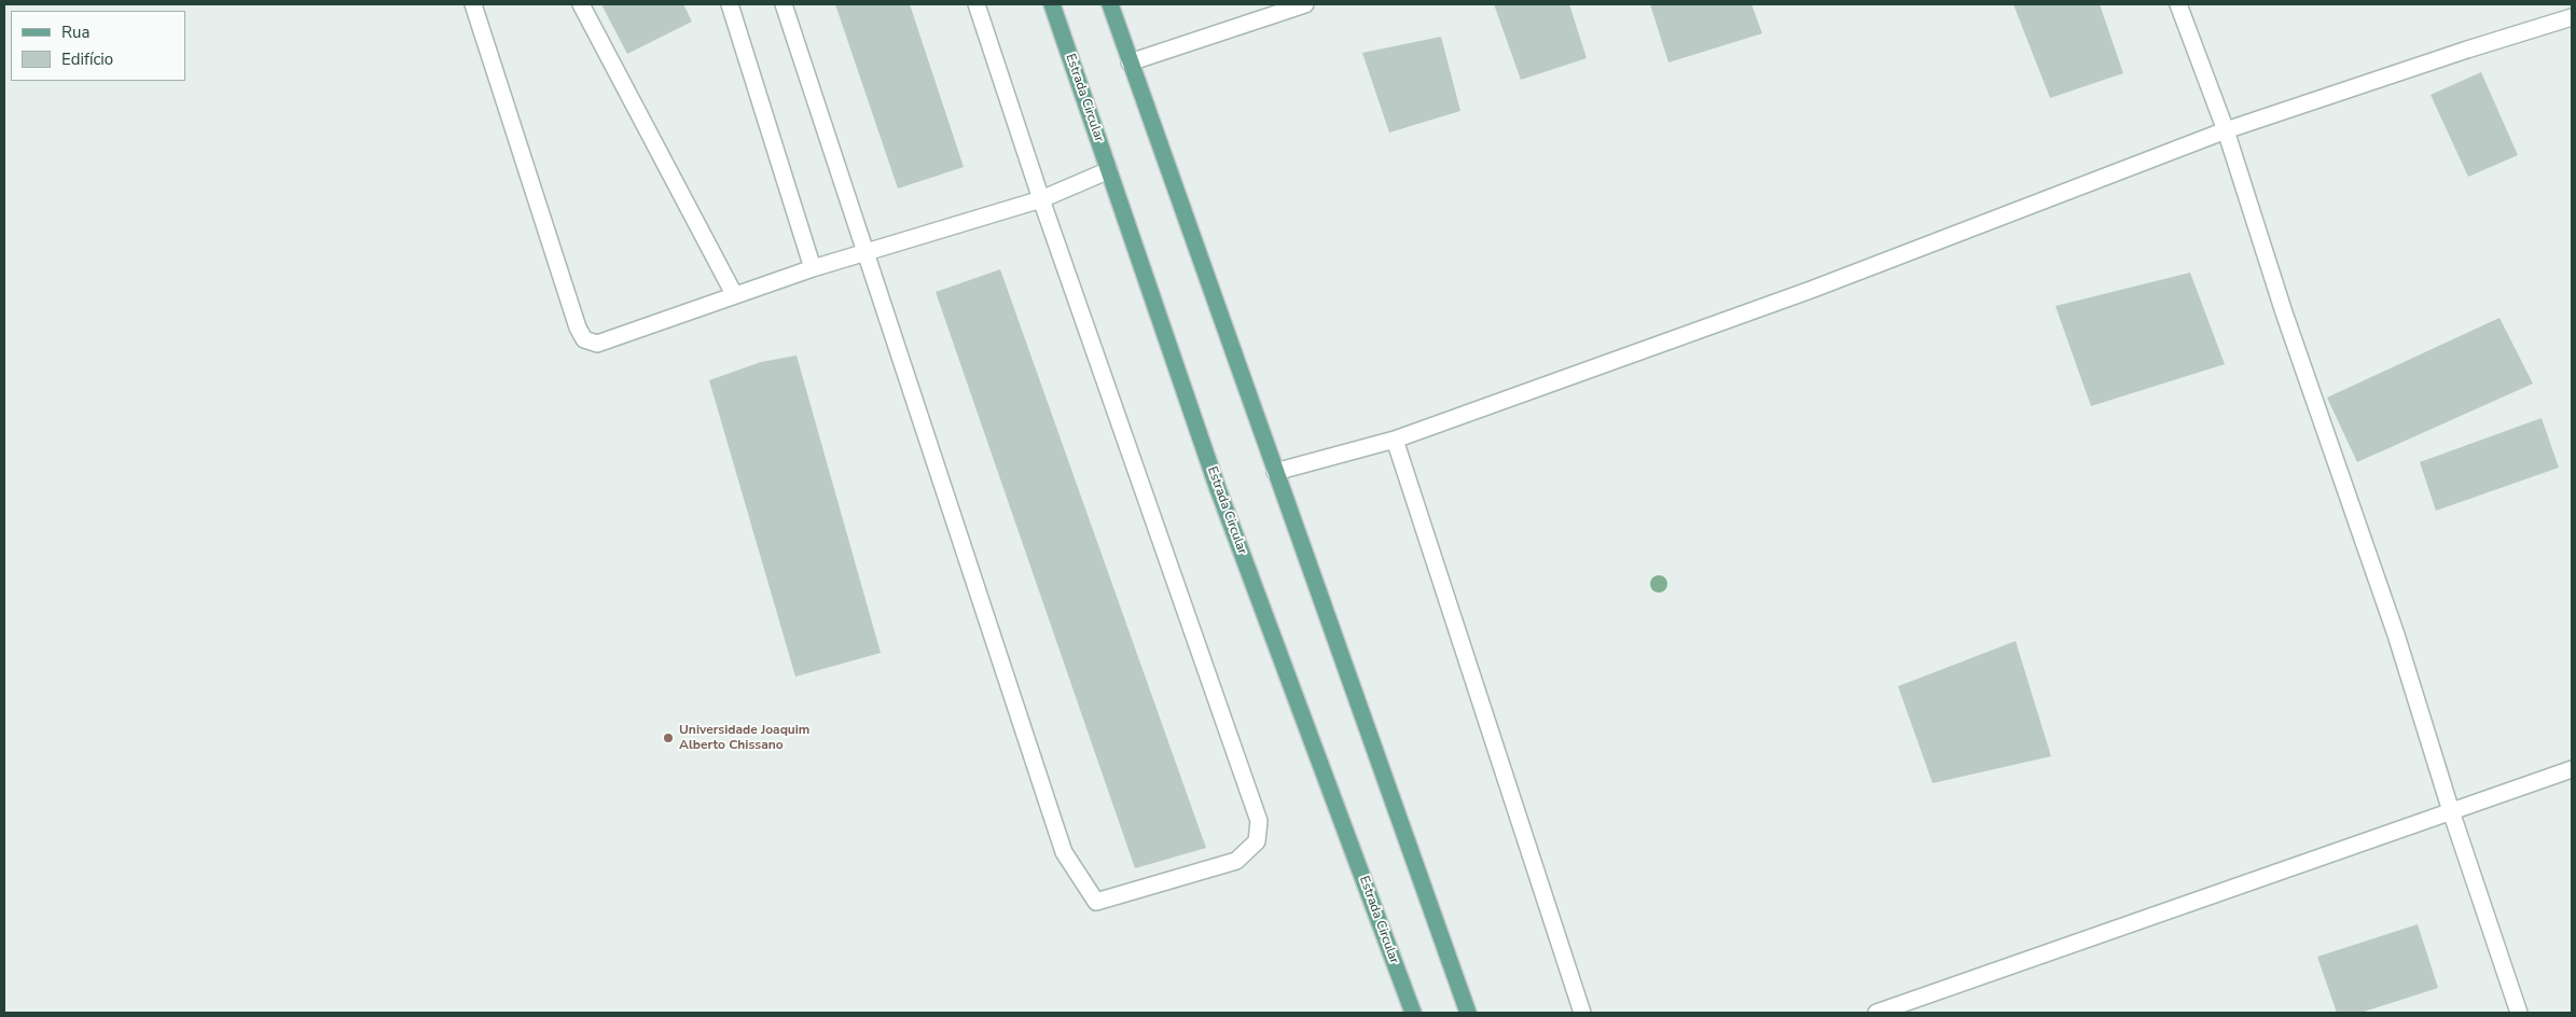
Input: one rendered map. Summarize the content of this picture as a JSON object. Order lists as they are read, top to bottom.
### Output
{
  "streets": {
    "main road": ["Estrada Circular"]
  },
  "places": ["Universidade Joaquim Alberto Chissano"],
  "legend": ["Rua", "Edifício"]
}
